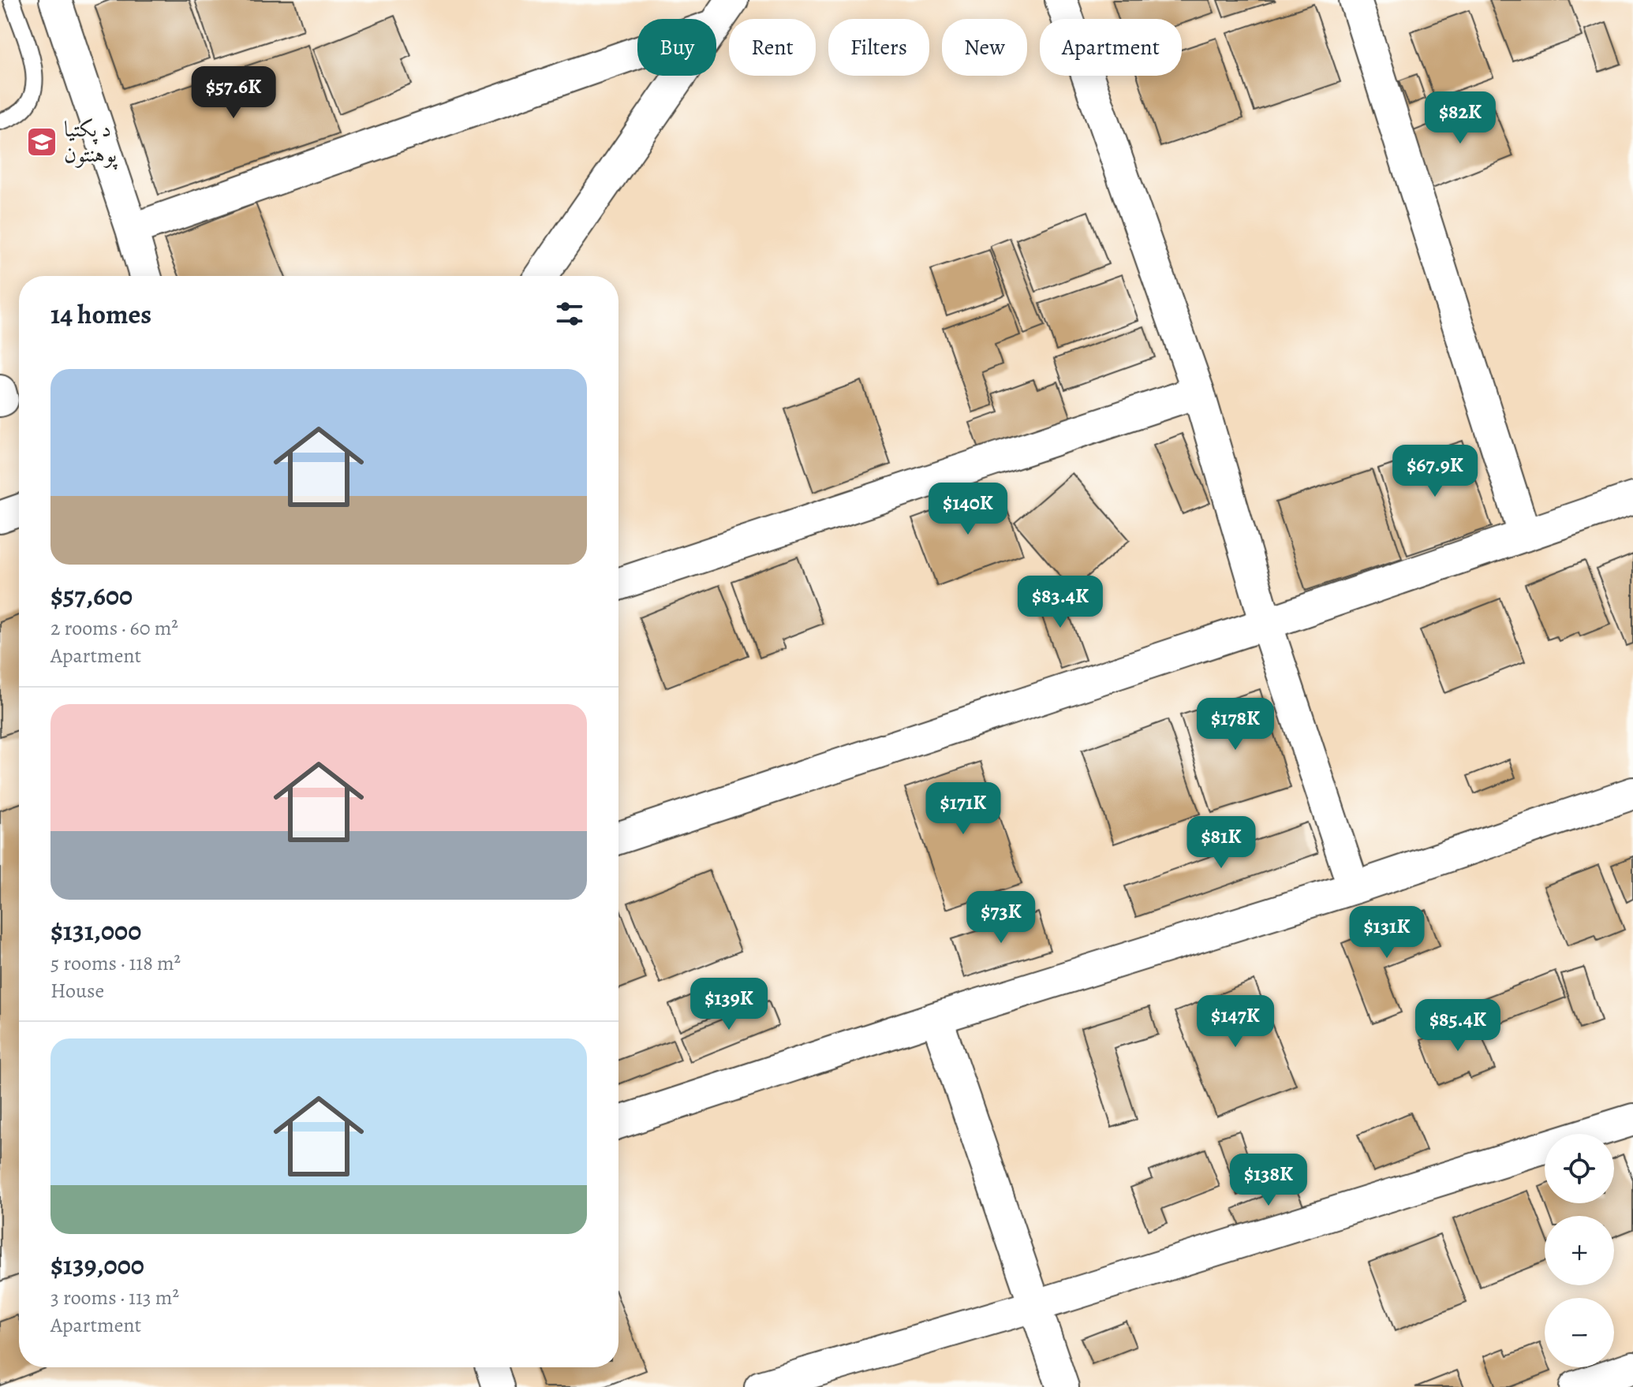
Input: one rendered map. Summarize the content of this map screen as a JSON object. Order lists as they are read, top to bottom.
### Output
{
  "places": {
    "school or university": ["د پکتیا پوهنتون"]
  },
  "page": {
    "chip": [
      "Buy",
      "Rent",
      "Filters",
      "New",
      "Apartment"
    ],
    "price": [
      "$57.6K",
      "$82K",
      "$67.9K",
      "$140K",
      "$83.4K",
      "$178K",
      "$171K",
      "$81K",
      "$73K",
      "$131K",
      "$139K",
      "$147K",
      "$85.4K",
      "$138K"
    ],
    "heading": "14 homes",
    "list": [
      {
        "name": "$57,600",
        "note": "2 rooms · 60 m² · Apartment"
      },
      {
        "name": "$131,000",
        "note": "5 rooms · 118 m² · House"
      },
      {
        "name": "$139,000",
        "note": "3 rooms · 113 m² · Apartment"
      }
    ],
    "map_buttons": ["+", "−"]
  }
}
